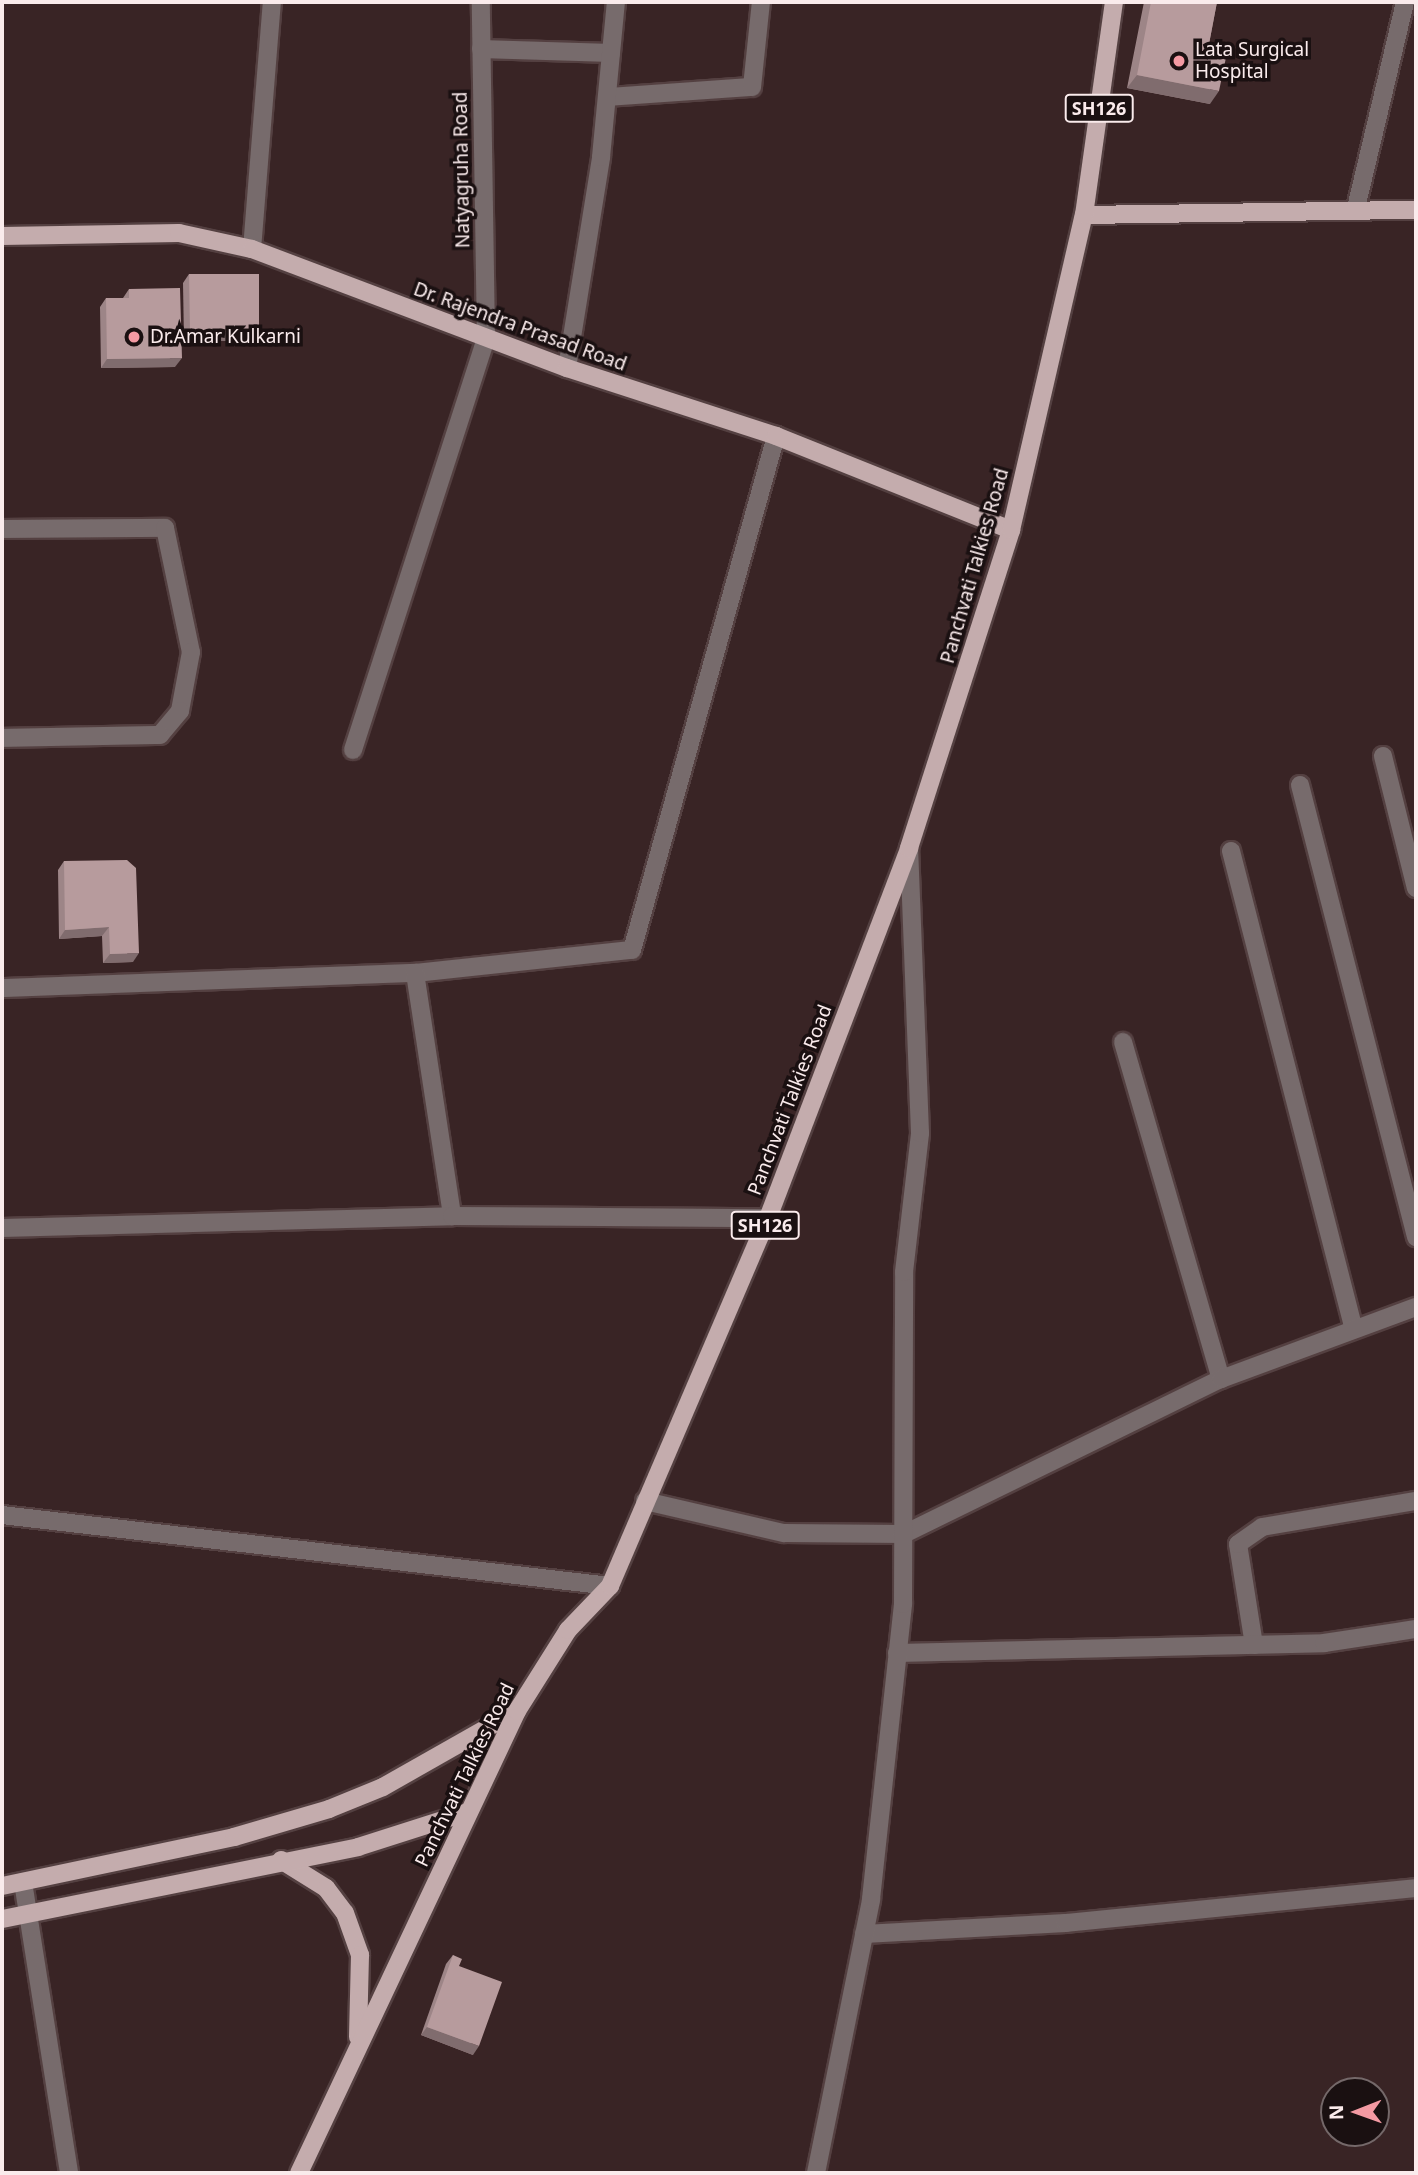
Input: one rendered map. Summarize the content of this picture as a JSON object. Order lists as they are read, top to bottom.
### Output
{
  "streets": {
    "main road": ["SH126", "Dr. Rajendra Prasad Road", "Panchvati Talkies Road"],
    "street": ["Natyagruha Road"]
  },
  "crossings": [
    ["SH126", "Panchvati Talkies Road"],
    ["Natyagruha Road", "Dr. Rajendra Prasad Road"],
    ["Dr. Rajendra Prasad Road", "Panchvati Talkies Road"]
  ],
  "places": ["Lata Surgical Hospital", "Dr.Amar Kulkarni"],
  "north": "left"
}
